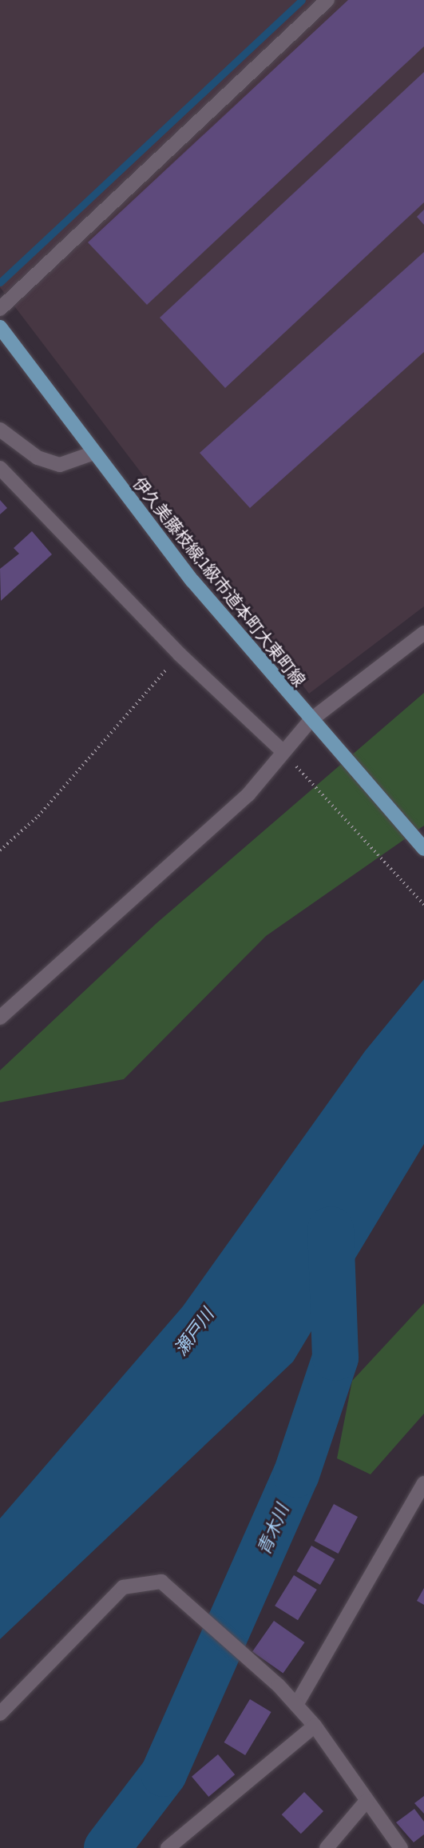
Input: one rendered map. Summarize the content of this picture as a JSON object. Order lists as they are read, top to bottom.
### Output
{
  "streets": {
    "main road": ["伊久美藤枝線;1級市道本町大東町線"]
  },
  "water": ["瀬戸川", "青木川"]
}
